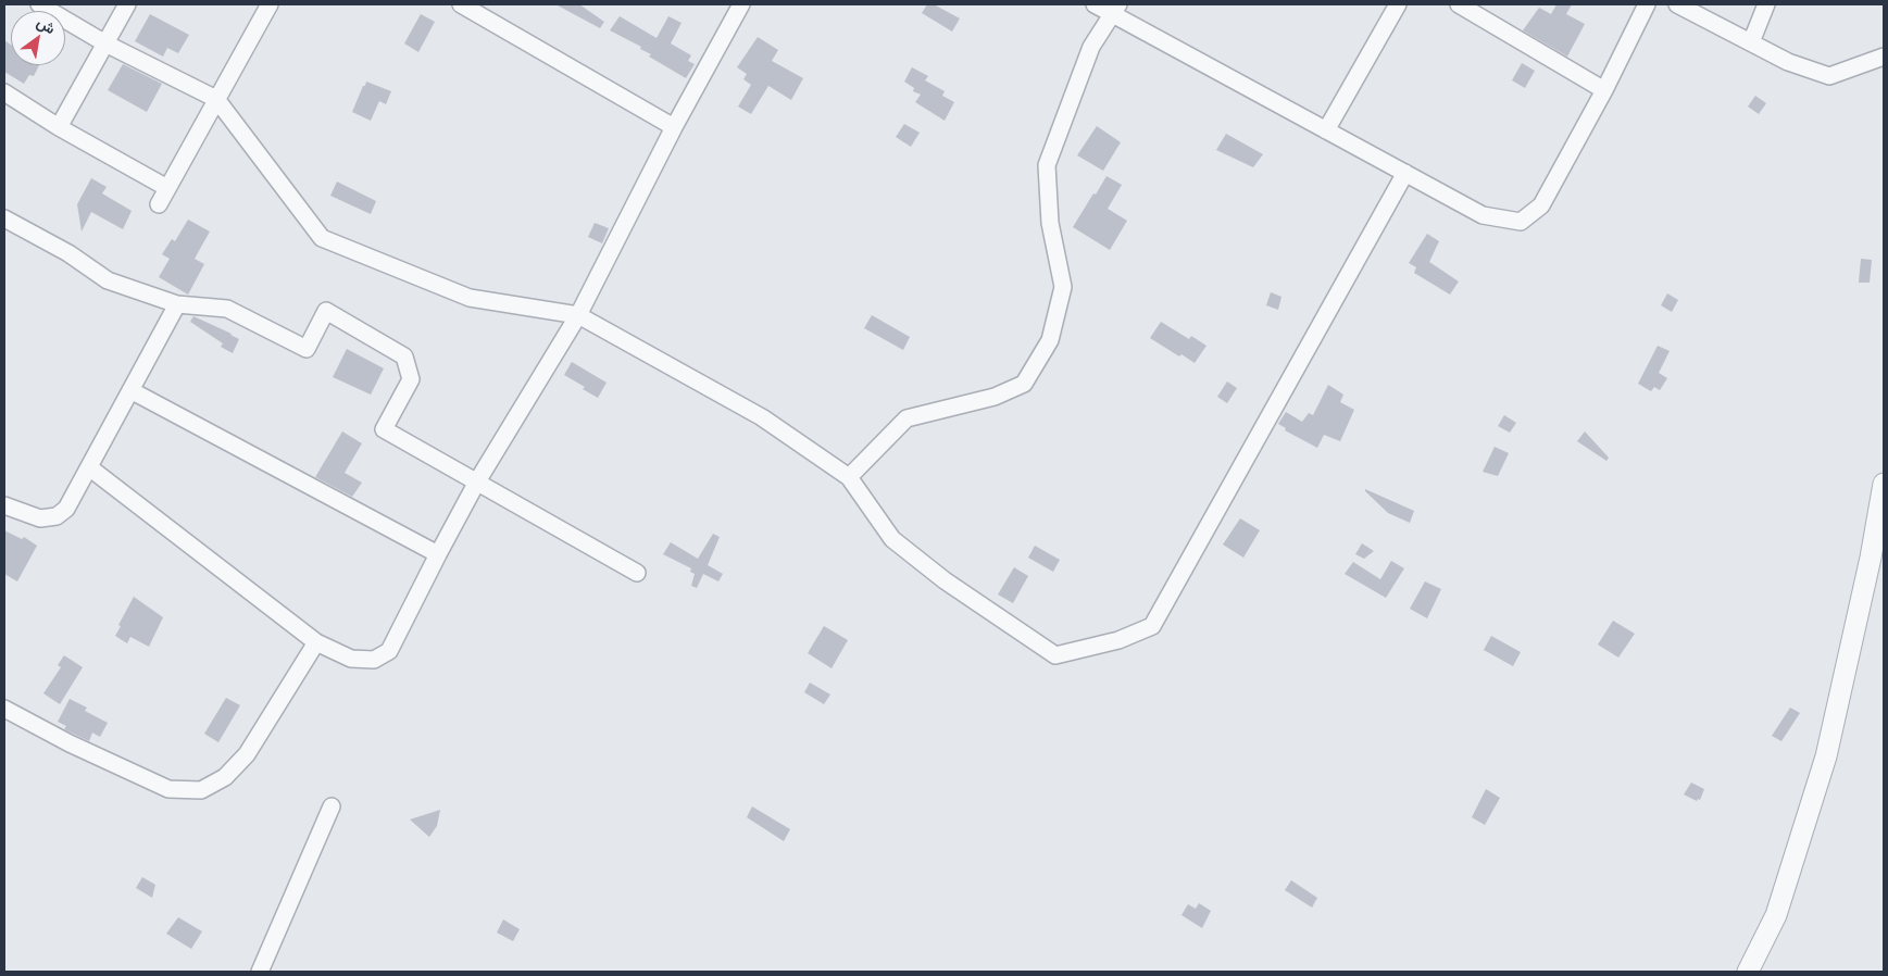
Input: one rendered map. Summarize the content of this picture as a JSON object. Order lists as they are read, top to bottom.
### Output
{
  "north": "top right"
}
